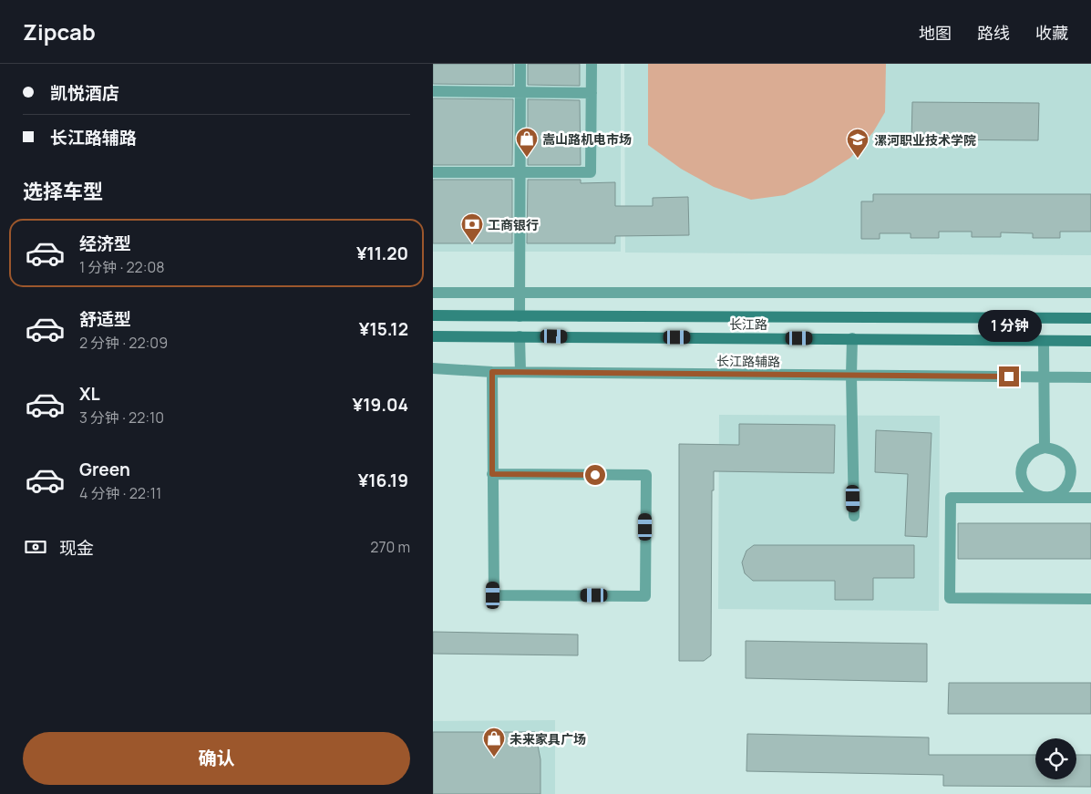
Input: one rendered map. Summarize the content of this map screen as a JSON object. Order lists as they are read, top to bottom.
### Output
{
  "streets": {
    "main road": ["长江路"],
    "street": ["长江路辅路"]
  },
  "places": {
    "shop": ["嵩山路机电市场", "未来家具广场"],
    "school or university": ["漯河职业技术学院"],
    "bank": ["工商银行"]
  },
  "page": {
    "header": "Zipcab",
    "nav": ["地图", "路线", "收藏"],
    "banner": ["凯悦酒店", "长江路辅路"],
    "heading": "选择车型",
    "list": [
      {
        "name": "经济型",
        "note": "1 分钟 · 22:08",
        "value": "¥11.20"
      },
      {
        "name": "舒适型",
        "note": "2 分钟 · 22:09",
        "value": "¥15.12"
      },
      {
        "name": "XL",
        "note": "3 分钟 · 22:10",
        "value": "¥19.04"
      },
      {
        "name": "Green",
        "note": "4 分钟 · 22:11",
        "value": "¥16.19"
      }
    ],
    "bubble": "1 分钟",
    "pay": ["现金", "270 m"],
    "buttons": "确认"
  }
}
